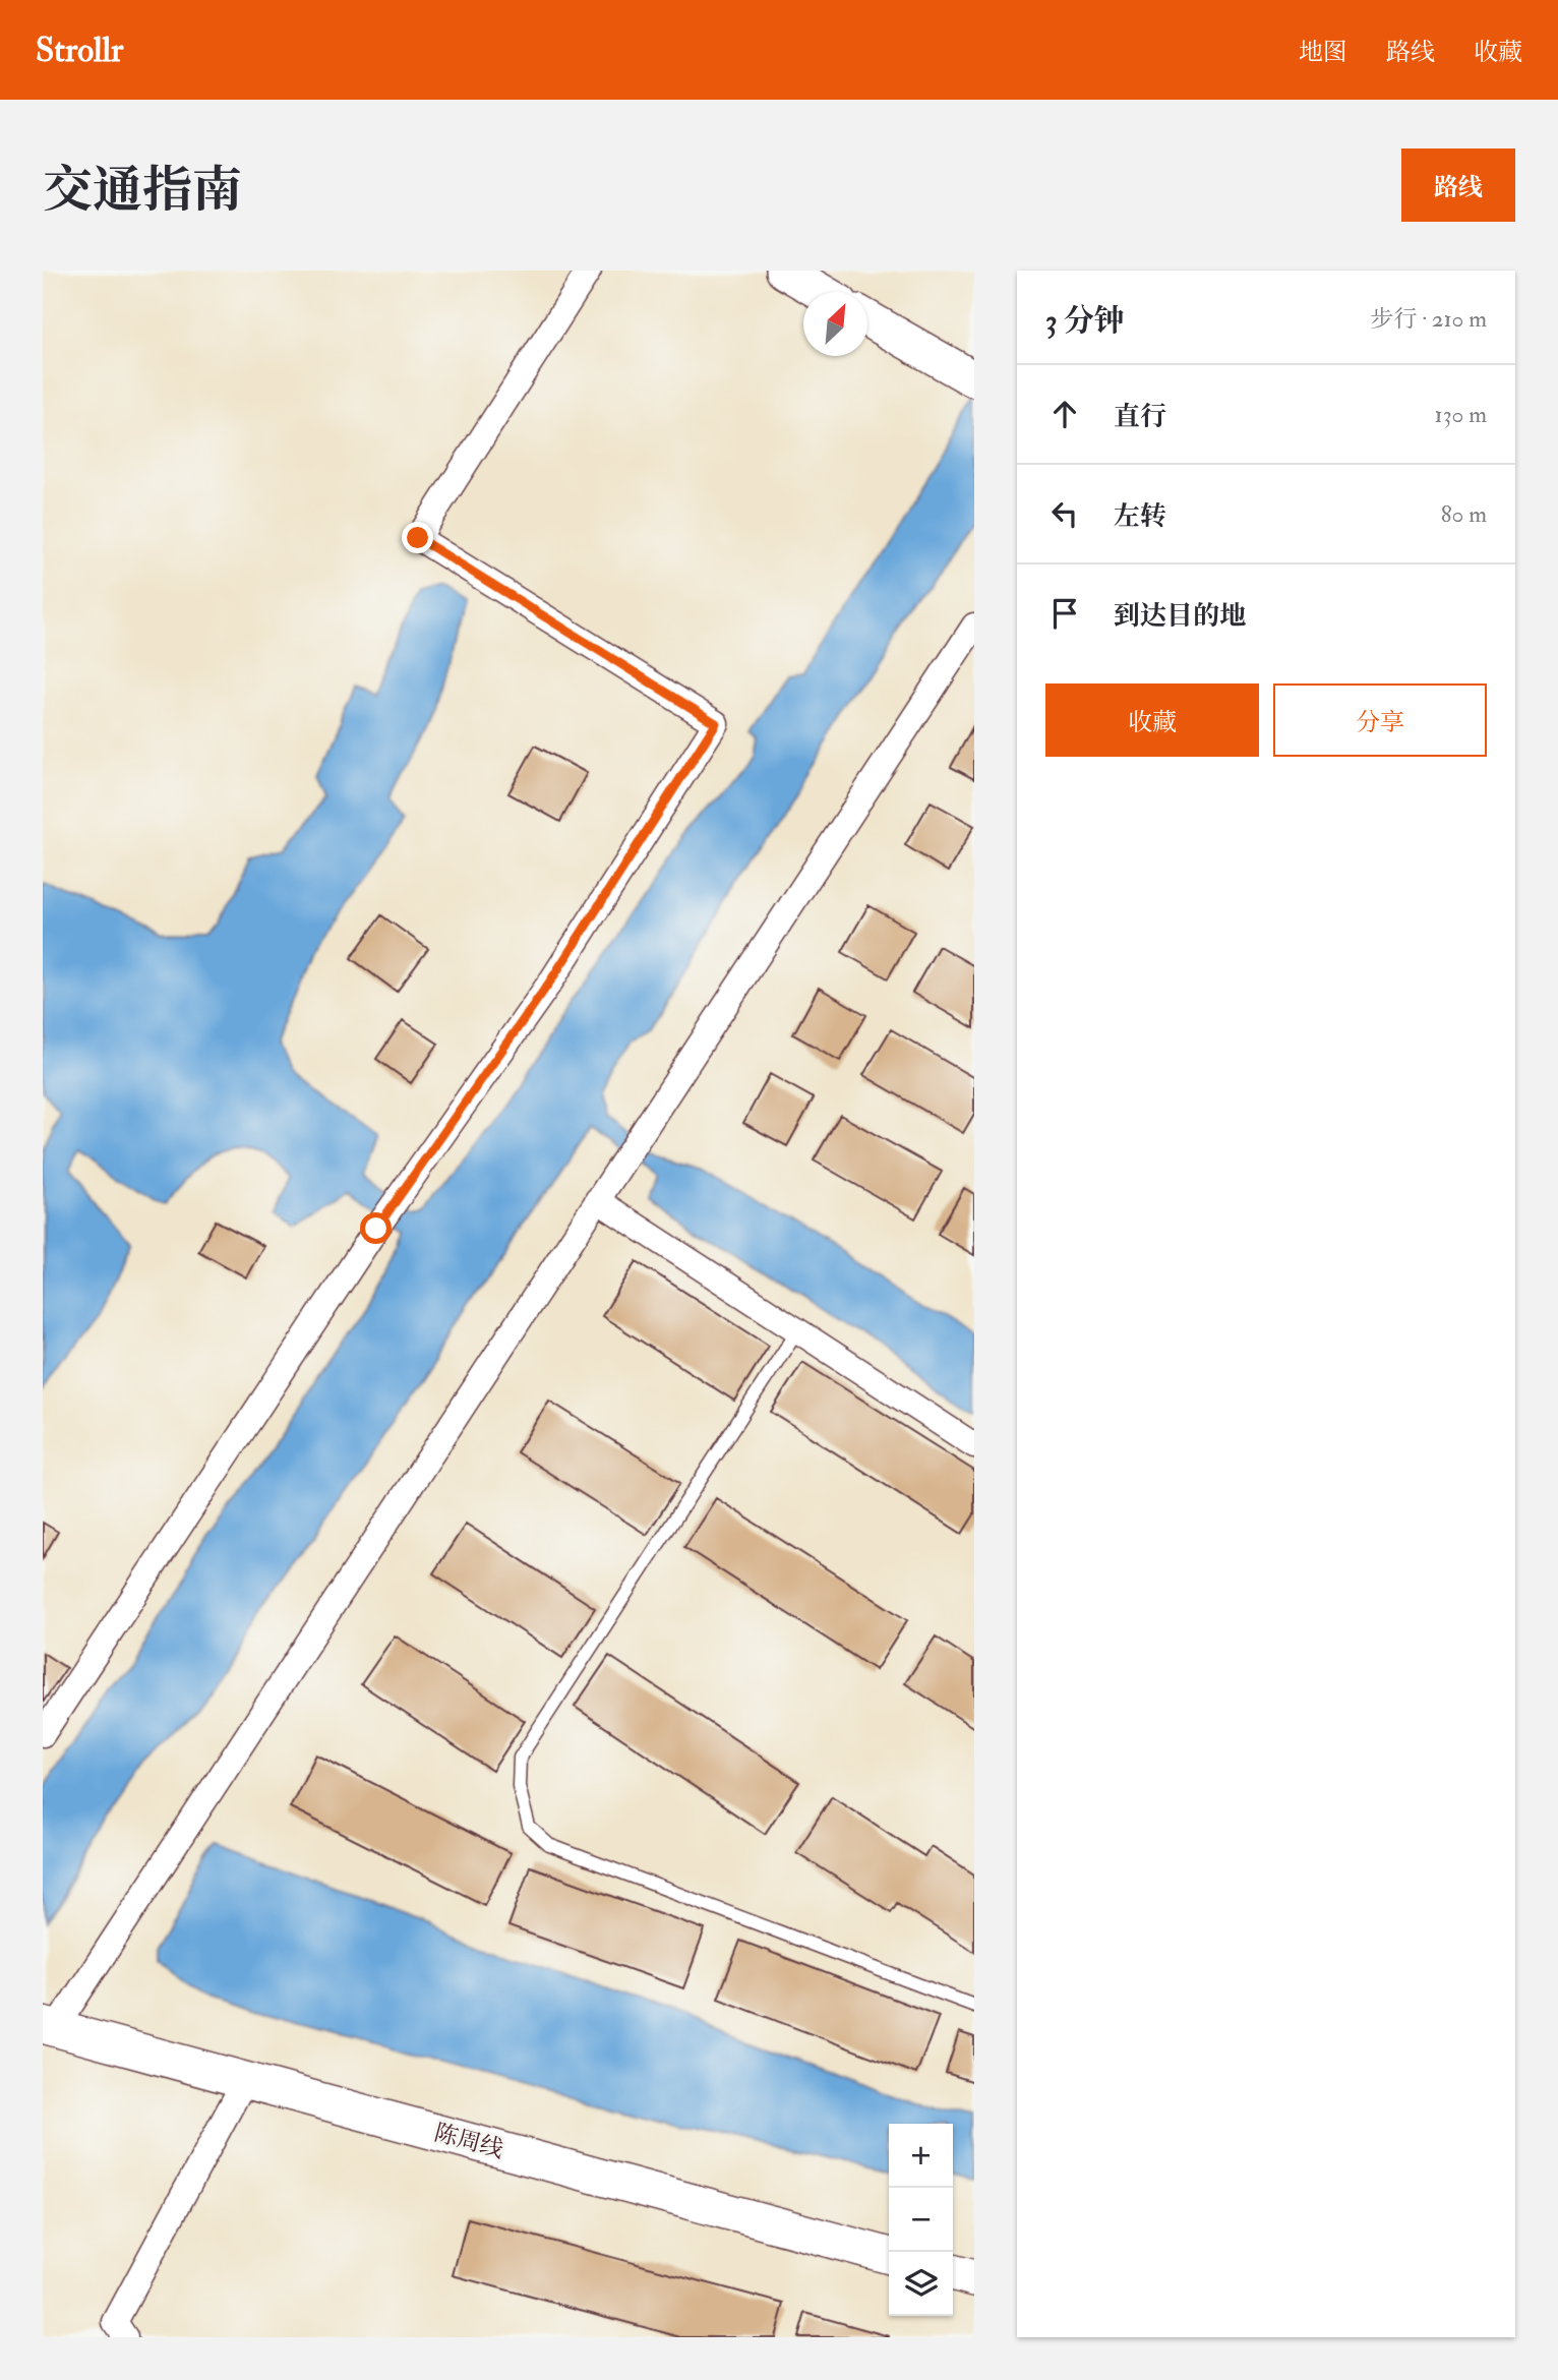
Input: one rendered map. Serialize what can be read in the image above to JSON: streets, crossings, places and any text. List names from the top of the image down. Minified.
{"streets":{"main road":["陈周线"]},"north":"top right","page":{"header":"Strollr","nav":["地图","路线","收藏"],"buttons":["路线",["收藏","分享"]],"title":"交通指南","heading":["3 分钟","步行 · 210 m"],"list":[["直行","130 m"],["左转","80 m"],"到达目的地"],"map_buttons":["+","−"]}}
